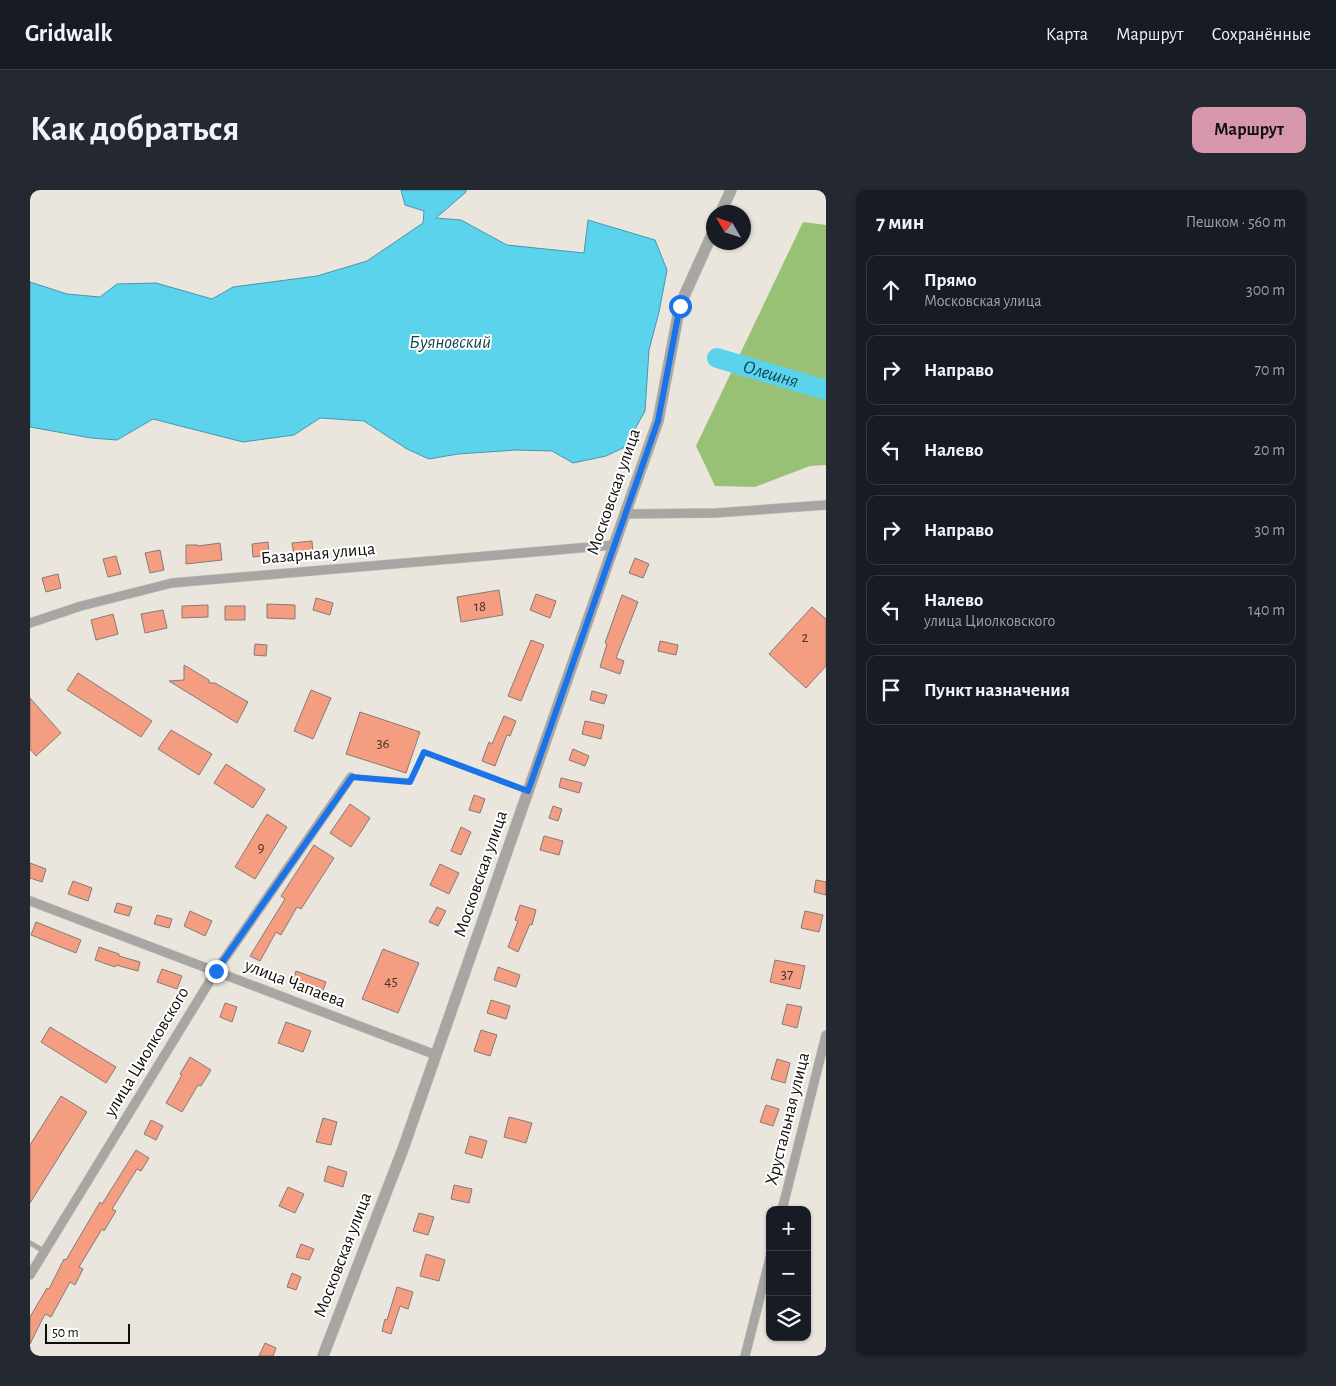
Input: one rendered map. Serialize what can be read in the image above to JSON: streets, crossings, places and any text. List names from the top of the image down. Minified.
{"streets":{"street":["Московская улица","Базарная улица","улица Чапаева","улица Циолковского","Хрустальная улица"]},"crossings":[["Московская улица","Базарная улица"],["Московская улица","улица Чапаева"],["улица Чапаева","улица Циолковского"]],"water":["Буяновский","Олешня"],"house_numbers":["18","2","36","9","37","45"],"scale_bar":"50 m","north":"top left","page":{"header":"Gridwalk","nav":["Карта","Маршрут","Сохранённые"],"buttons":"Маршрут","title":"Как добраться","heading":["7 мин","Пешком · 560 m"],"list":[["Прямо","Московская улица","300 m"],["Направо","70 m"],["Налево","20 m"],["Направо","30 m"],["Налево","улица Циолковского","140 m"],"Пункт назначения"],"map_buttons":["+","−"],"scale":"50 m"}}
